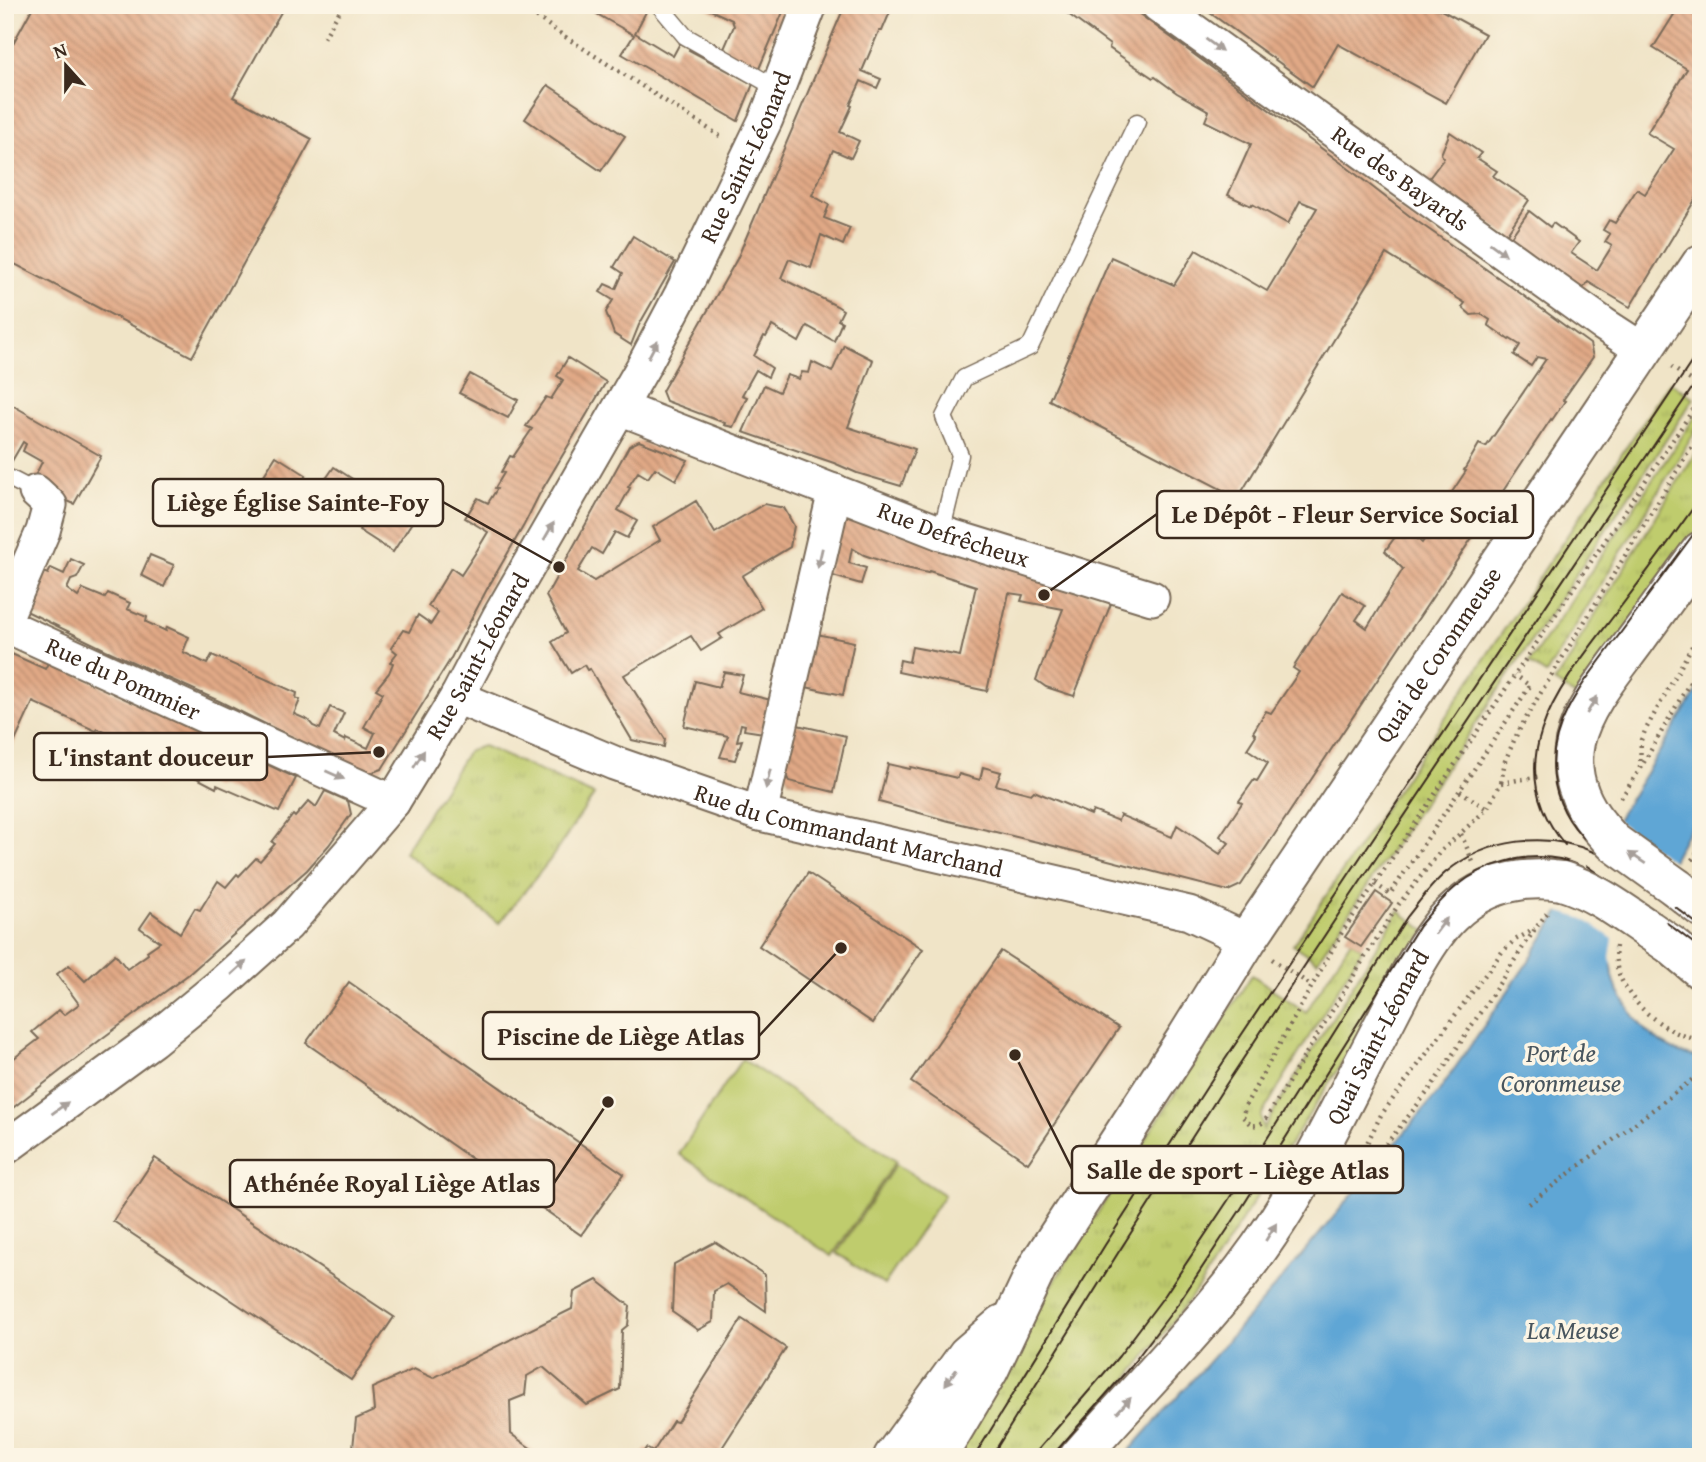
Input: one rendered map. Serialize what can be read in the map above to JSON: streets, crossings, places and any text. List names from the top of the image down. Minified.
{"streets":{"main road":["Quai de Coronmeuse","Quai Saint-Léonard"],"street":["Rue Saint-Léonard","Rue des Bayards","Rue Defrêcheux","Rue du Pommier","Rue du Commandant Marchand"]},"crossings":[["Rue Saint-Léonard","Rue Defrêcheux"],["Rue Saint-Léonard","Rue du Pommier"],["Rue Saint-Léonard","Rue du Commandant Marchand"],["Rue des Bayards","Quai de Coronmeuse"],["Quai de Coronmeuse","Rue du Commandant Marchand"]],"one_way":["Rue Saint-Léonard","Rue des Bayards","Rue du Pommier"],"water":["Port de Coronmeuse","La Meuse"],"places":["Liège Église Sainte-Foy","Le Dépôt - Fleur Service Social","L'instant douceur","Piscine de Liège Atlas","Salle de sport - Liège Atlas","Athénée Royal Liège Atlas"],"north":"top"}
